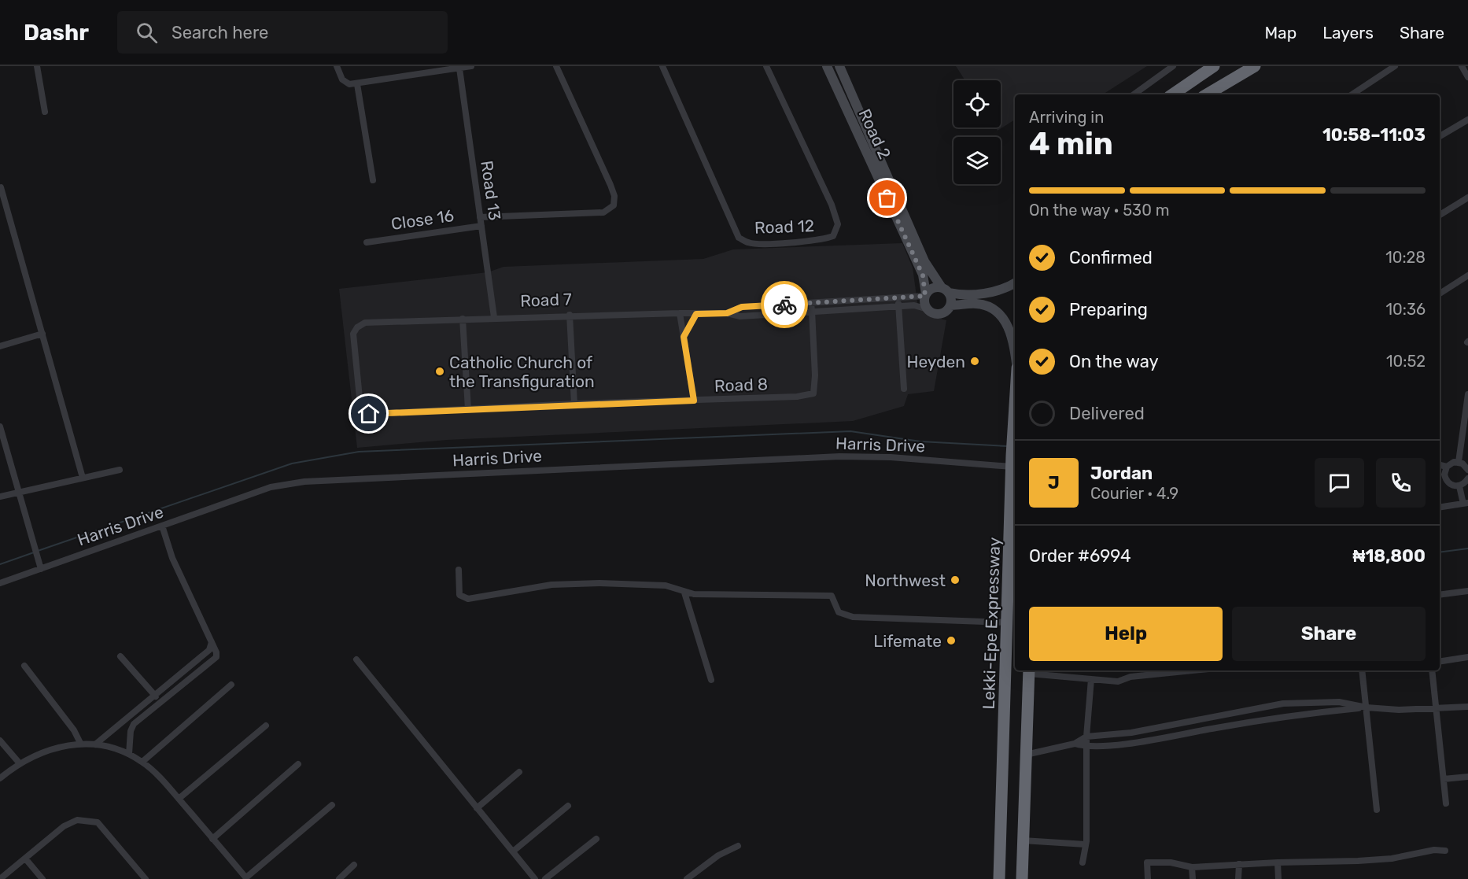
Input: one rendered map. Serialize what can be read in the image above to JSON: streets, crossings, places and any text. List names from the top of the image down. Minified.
{"streets":{"highway":["Lekki-Epe Expressway"],"street":["Road 2","Road 13","Close 16","Road 12","Road 7","Road 8","Harris Drive"]},"crossings":[["Road 2","Road 7"],["Road 13","Close 16"],["Road 13","Road 7"],["Road 7","Road 8"],["Harris Drive","Lekki-Epe Expressway"]],"places":["Heyden","Catholic Church of the Transfiguration","Northwest","Lifemate"],"page":{"header":"Dashr","search":"Search here","nav":["Map","Layers","Share"],"heading":["4 min","Arriving in","10:58–11:03"],"panel":["Jordan","Courier · 4.9","Order #6994","₦18,800"],"bar":"On the way · 530 m","list":[["Confirmed","10:28"],["Preparing","10:36"],["On the way","10:52"],"Delivered"],"round":"J","buttons":["Help","Share"]}}
